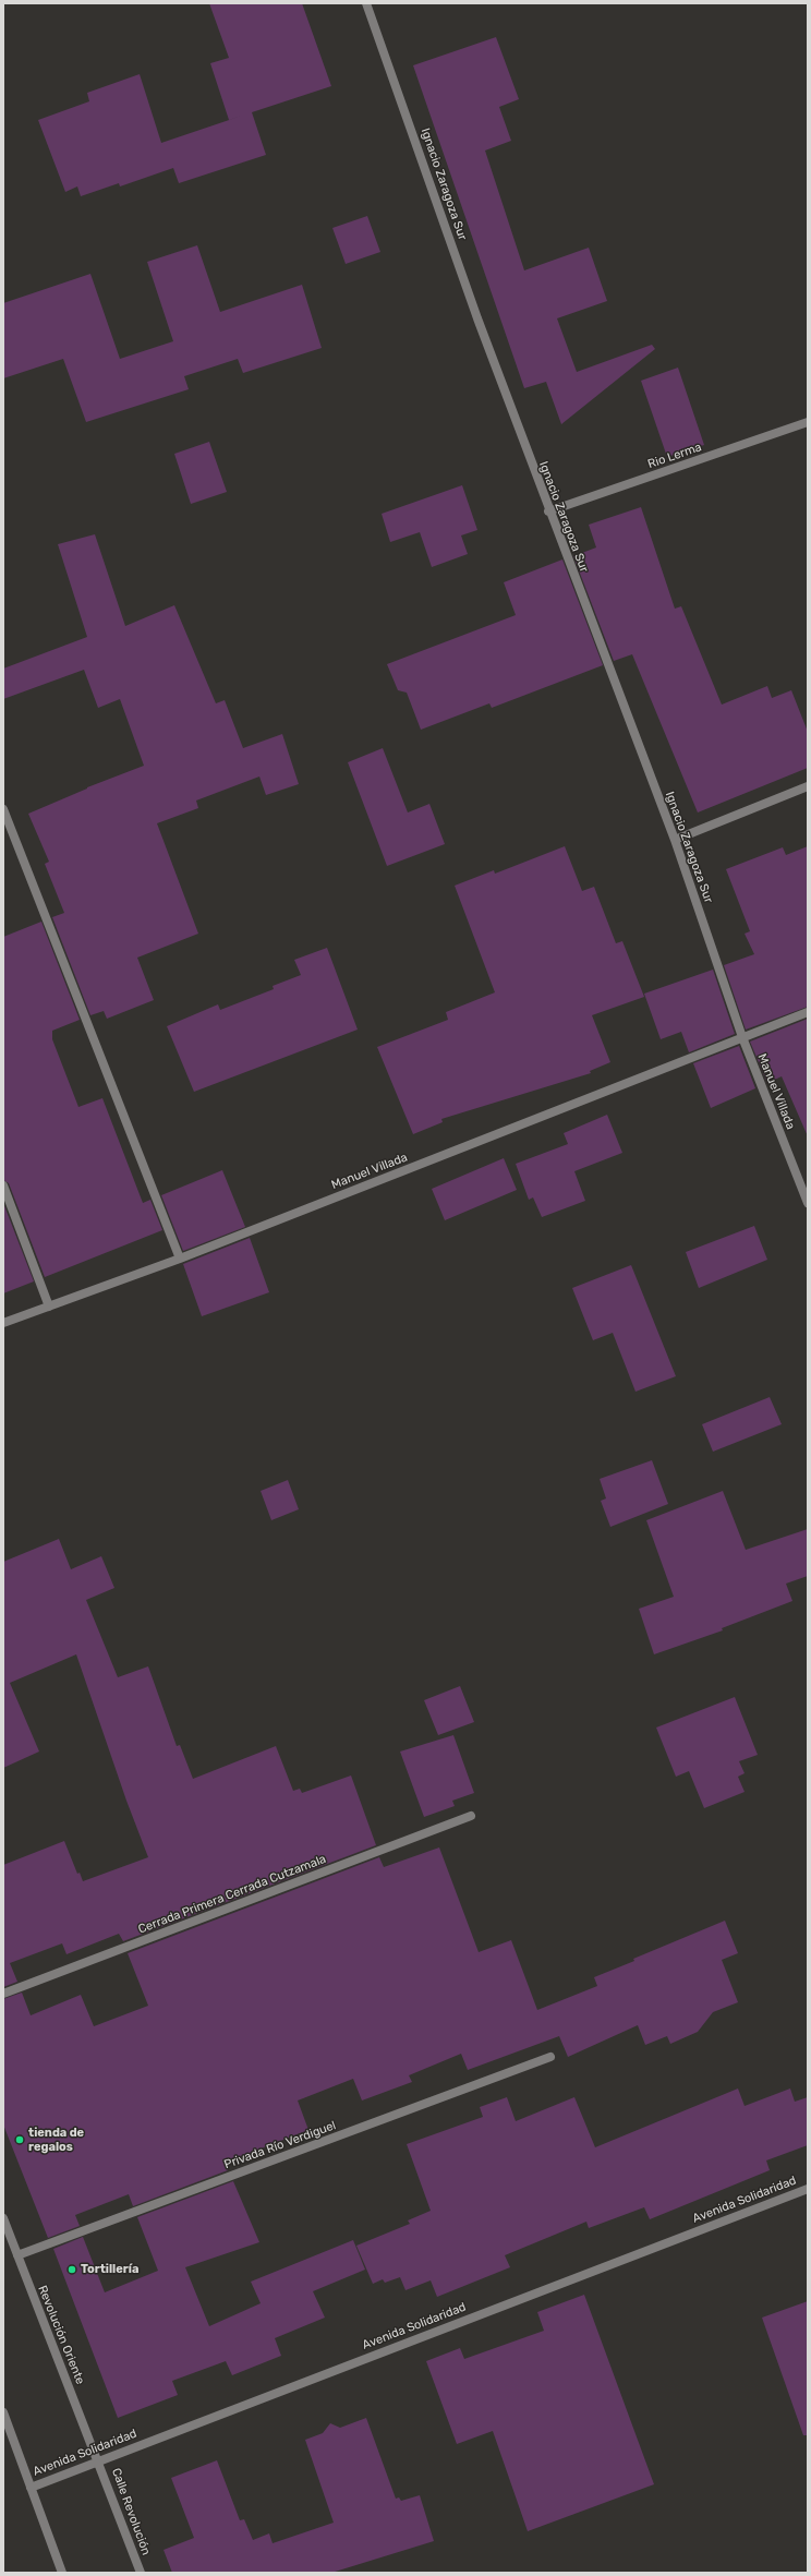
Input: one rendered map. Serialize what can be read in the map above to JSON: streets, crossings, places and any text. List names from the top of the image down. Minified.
{"streets":{"street":["Ignacio Zaragoza Sur","Rio Lerma","Manuel Villada","Cerrada Primera Cerrada Cutzamala","Privada Río Verdiguel","Avenida Solidaridad","Revolución Oriente","Calle Revolución"]},"crossings":[["Ignacio Zaragoza Sur","Rio Lerma"],["Ignacio Zaragoza Sur","Manuel Villada"],["Privada Río Verdiguel","Revolución Oriente"],["Avenida Solidaridad","Revolución Oriente"],["Avenida Solidaridad","Calle Revolución"],["Revolución Oriente","Calle Revolución"]],"places":["tienda de regalos","Tortillería"]}
